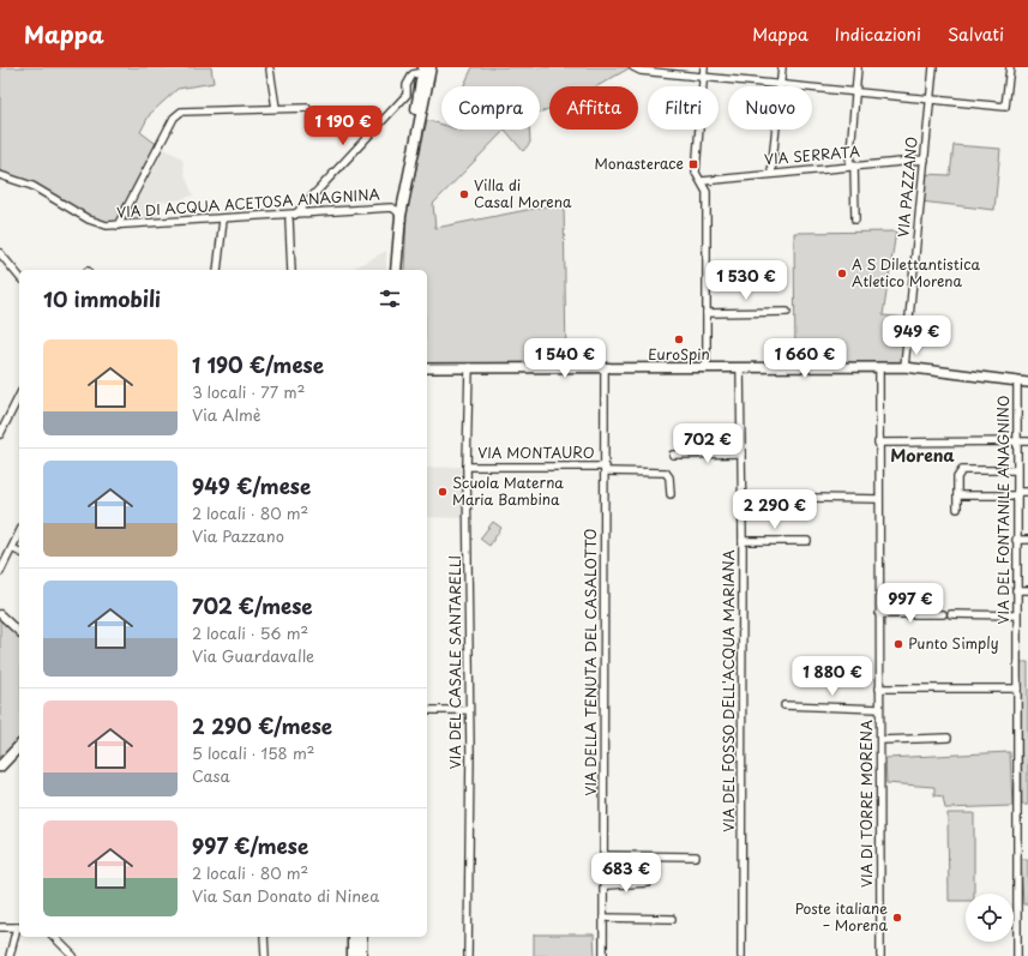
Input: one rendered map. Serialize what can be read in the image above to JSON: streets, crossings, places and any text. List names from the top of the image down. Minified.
{"streets":{"street":["VIA SERRATA","VIA PAZZANO","VIA DI ACQUA ACETOSA ANAGNINA","VIA MONTAURO","VIA DEL FONTANILE ANAGNINO","VIA DEL CASALE SANTARELLI","VIA DELLA TENUTA DEL CASALOTTO","VIA DEL FOSSO DELL'ACQUA MARIANA","VIA DI TORRE MORENA"]},"crossings":[["VIA SERRATA","VIA PAZZANO"],["VIA MONTAURO","VIA DEL CASALE SANTARELLI"],["VIA MONTAURO","VIA DELLA TENUTA DEL CASALOTTO"]],"districts":["Morena"],"places":{"transit":["Monasterace"],"other":["Villa di Casal Morena","A S Dilettantistica Atletico Morena","EuroSpin","Scuola Materna Maria Bambina","Punto Simply","Poste italiane – Morena"]},"page":{"header":"Mappa","nav":["Mappa","Indicazioni","Salvati"],"chip":["Compra","Affitta","Filtri","Nuovo"],"price":["1 190 €","1 530 €","949 €","1 540 €","1 660 €","702 €","2 290 €","997 €","1 880 €","683 €"],"heading":"10 immobili","list":[{"name":"1 190 €/mese","note":"3 locali · 77 m² · Via Almè"},{"name":"949 €/mese","note":"2 locali · 80 m² · Via Pazzano"},{"name":"702 €/mese","note":"2 locali · 56 m² · Via Guardavalle"},{"name":"2 290 €/mese","note":"5 locali · 158 m² · Casa"},{"name":"997 €/mese","note":"2 locali · 80 m² · Via San Donato di Ninea"}]}}
